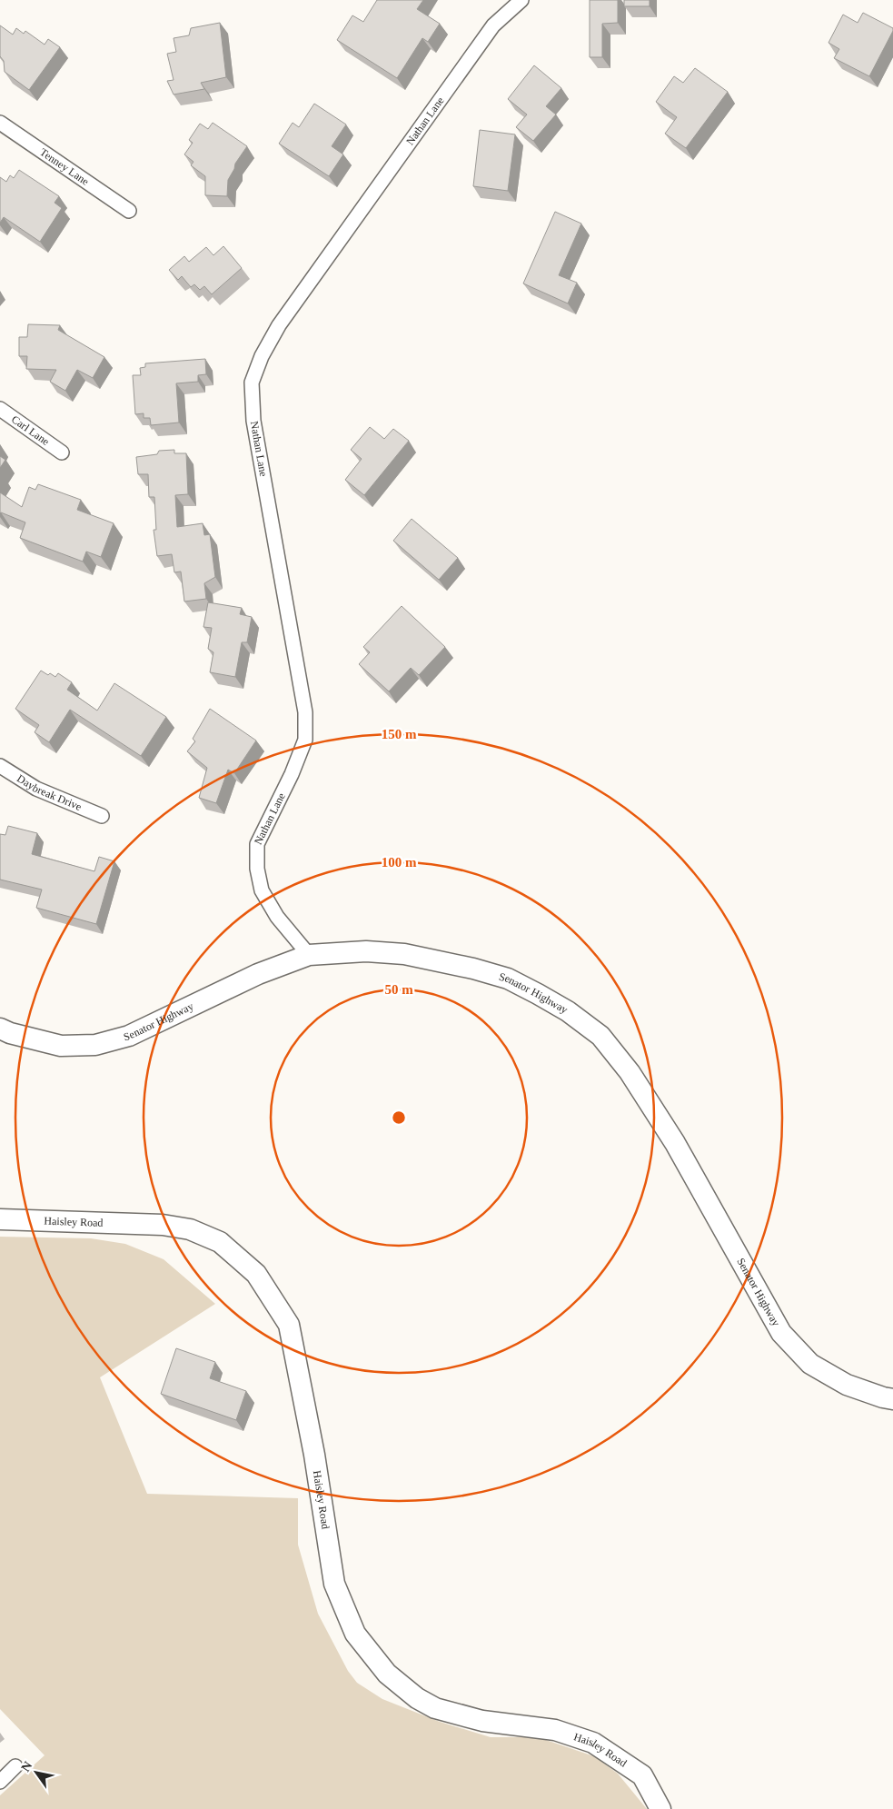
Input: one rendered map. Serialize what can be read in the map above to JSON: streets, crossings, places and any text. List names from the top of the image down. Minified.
{"streets":{"street":["Nathan Lane","Tenney Lane","Carl Lane","Daybreak Drive","Senator Highway","Haisley Road"]},"crossings":[["Nathan Lane","Senator Highway"]],"north":"top left","rings":["150 m","100 m","50 m"]}
